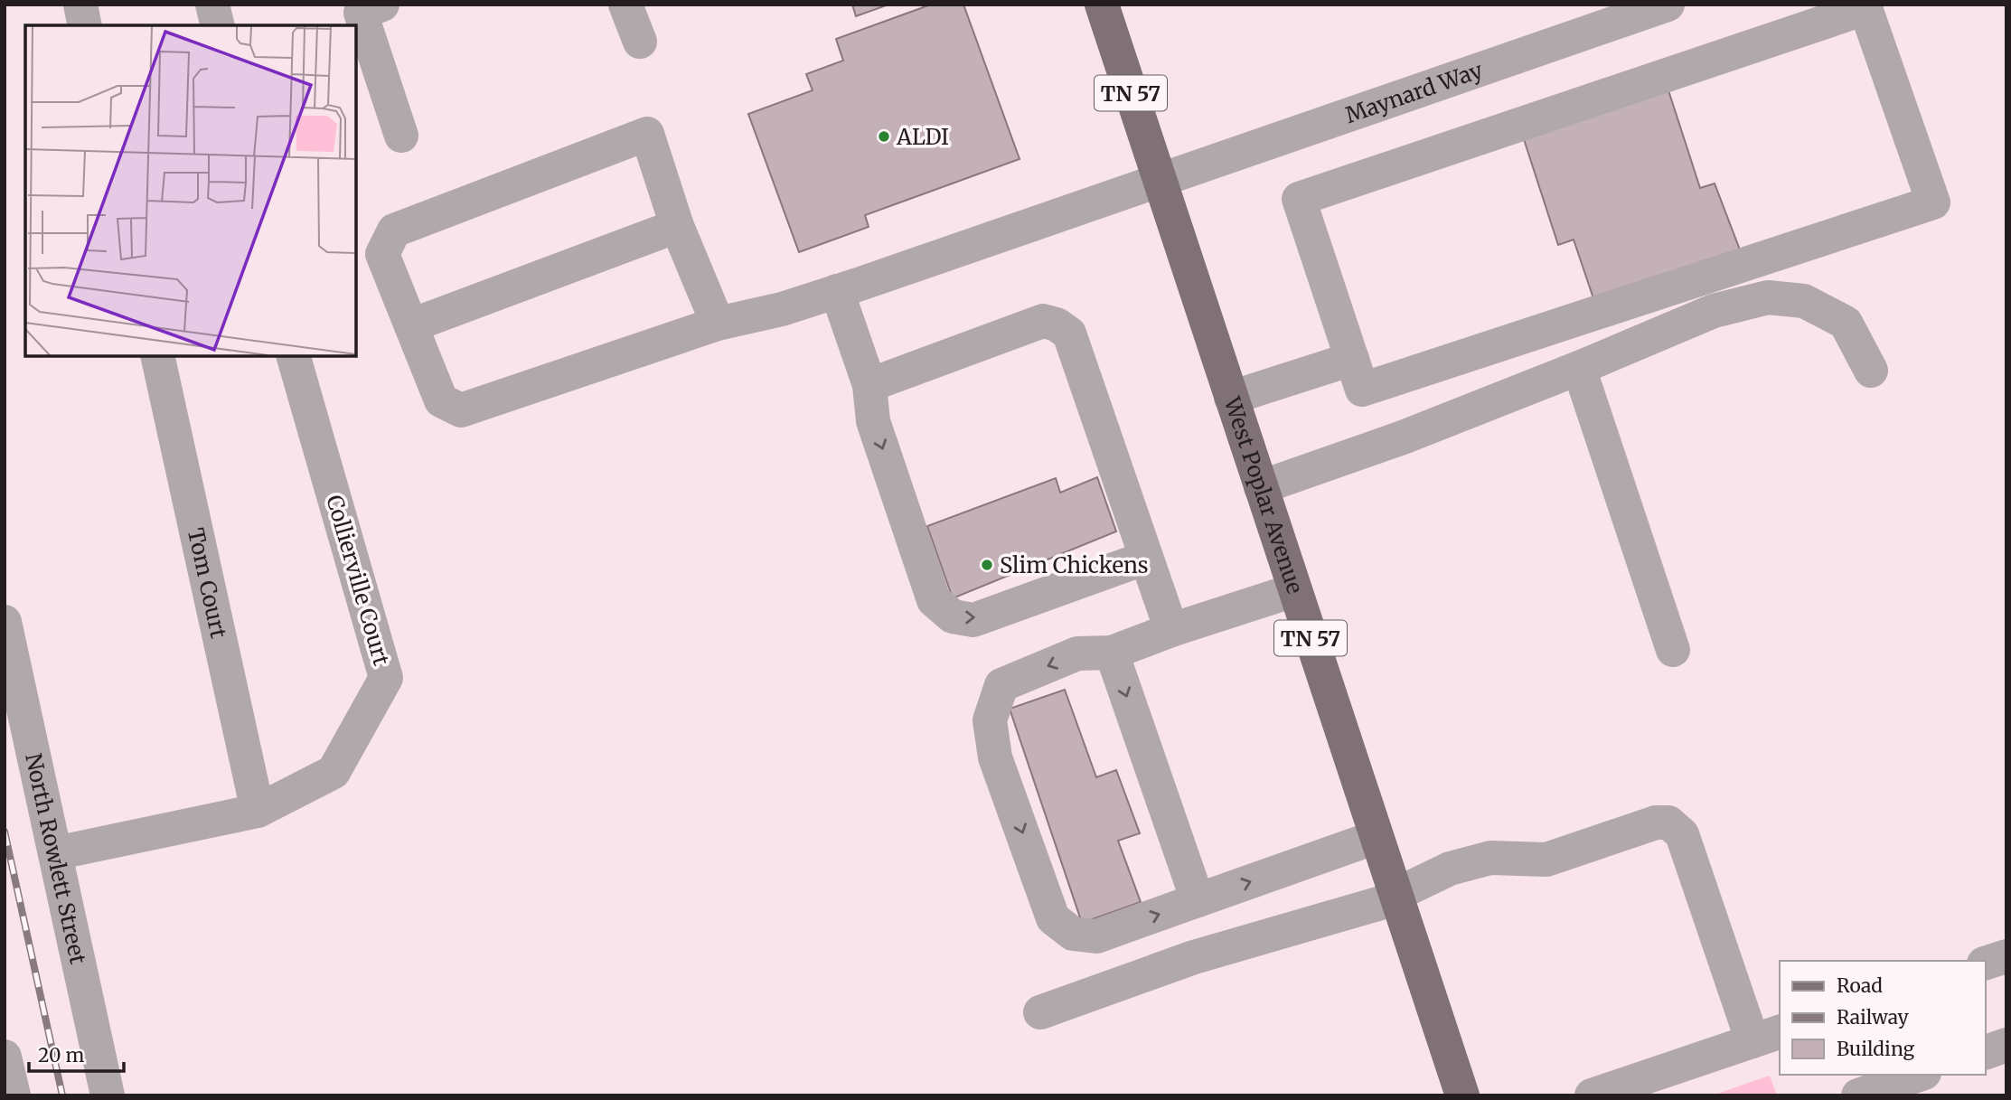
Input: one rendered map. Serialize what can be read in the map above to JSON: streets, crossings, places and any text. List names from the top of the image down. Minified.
{"streets":{"main road":["TN 57","West Poplar Avenue"],"street":["Maynard Way","Collierville Court","Tom Court","North Rowlett Street"]},"crossings":[["Maynard Way","West Poplar Avenue"],["Collierville Court","Tom Court"],["Collierville Court","North Rowlett Street"]],"places":["ALDI","Slim Chickens"],"legend":["Road","Railway","Building"],"scale_bar":"20 m"}
